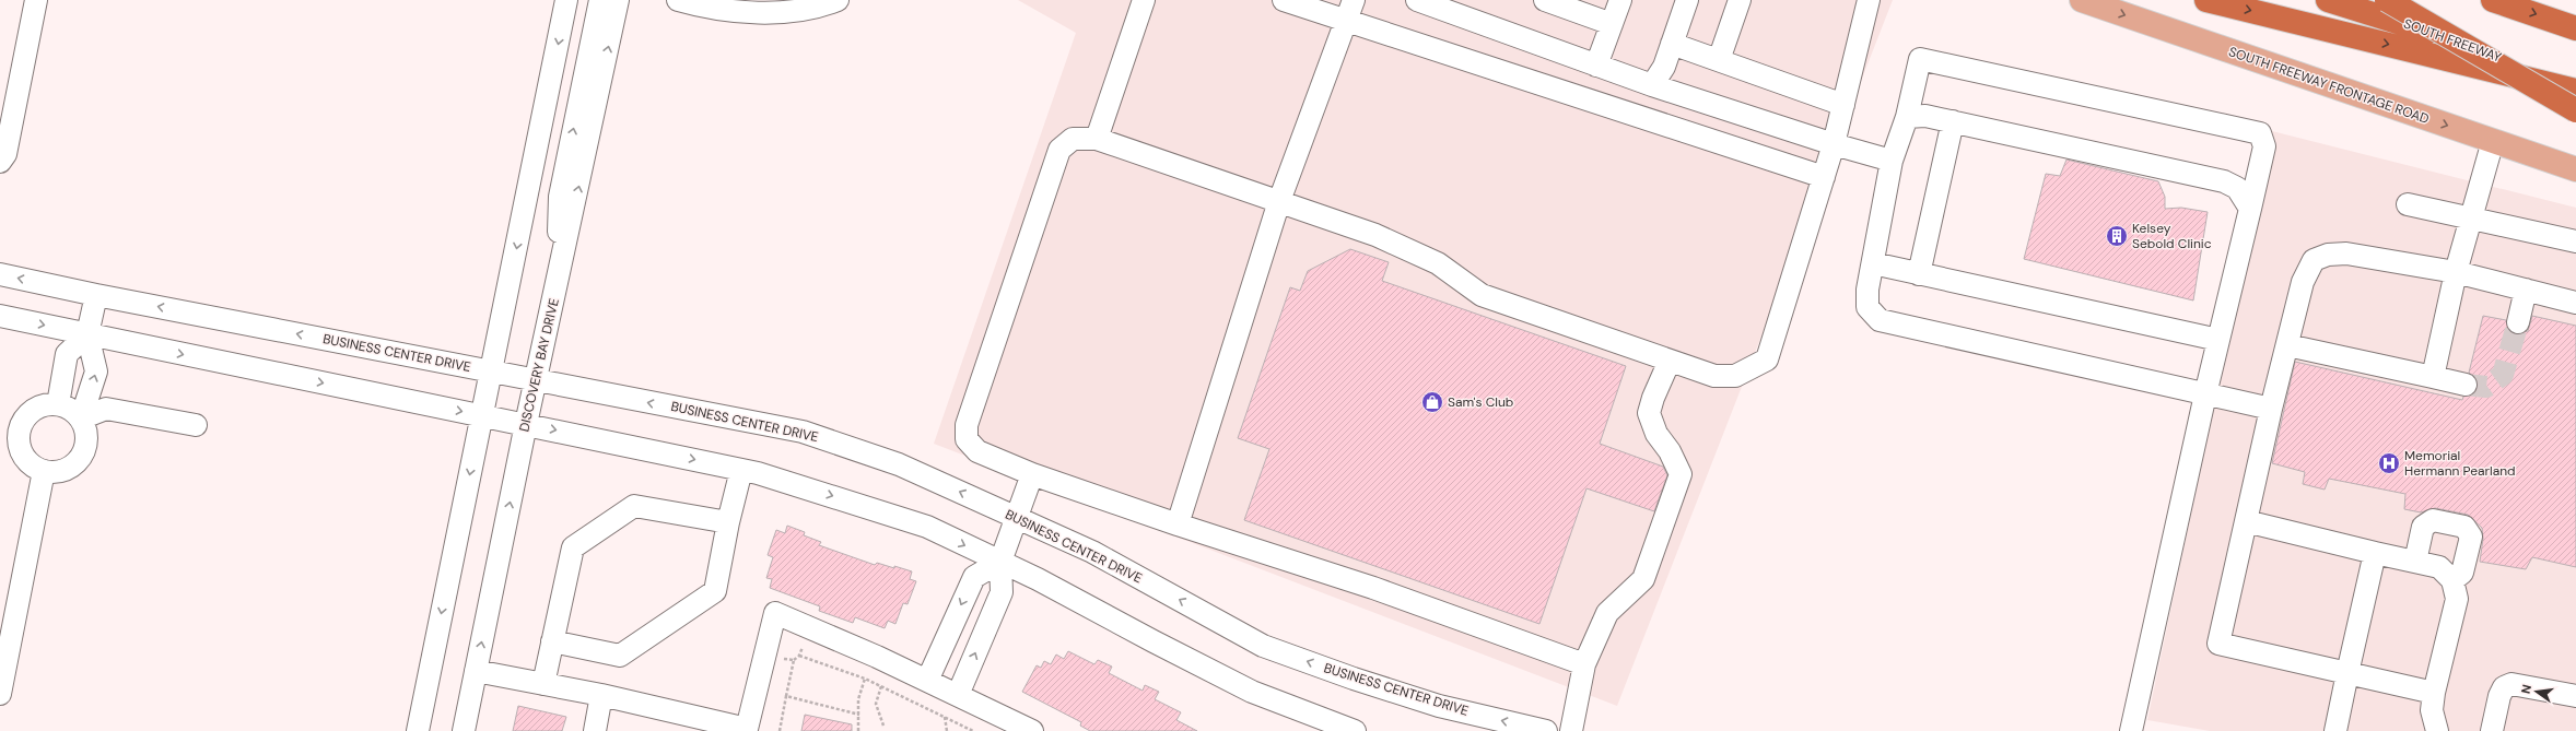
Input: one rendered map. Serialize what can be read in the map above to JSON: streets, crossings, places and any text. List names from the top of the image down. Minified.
{"streets":{"highway":["SOUTH FREEWAY"],"main road":["SOUTH FREEWAY FRONTAGE ROAD"],"street":["BUSINESS CENTER DRIVE","DISCOVERY BAY DRIVE"]},"crossings":[["BUSINESS CENTER DRIVE","DISCOVERY BAY DRIVE"]],"one_way":["SOUTH FREEWAY FRONTAGE ROAD"],"places":{"building":["Kelsey Sebold Clinic"],"shop":["Sam's Club"],"hospital":["Memorial Hermann Pearland"]},"north":"left"}
